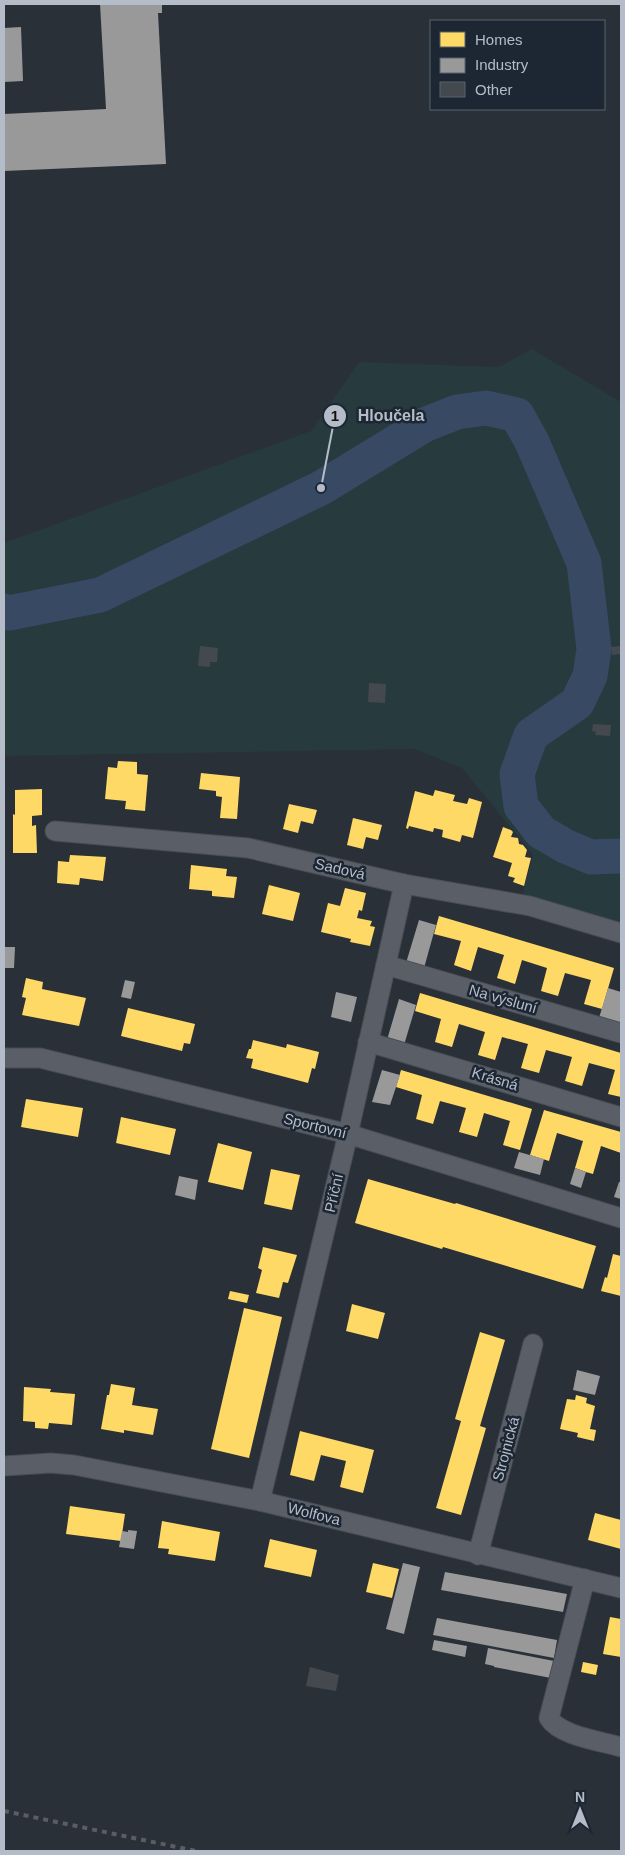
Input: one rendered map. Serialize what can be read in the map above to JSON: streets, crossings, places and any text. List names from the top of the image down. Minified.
{"streets":{"street":["Sadová","Na výsluní","Krásná","Sportovní","Příční","Strojnická","Wolfova"]},"crossings":[["Sadová","Příční"],["Na výsluní","Příční"],["Krásná","Příční"],["Sportovní","Příční"],["Příční","Wolfova"],["Strojnická","Wolfova"]],"places":["Hloučela"],"legend":["Homes","Industry","Other"],"north":"top"}
